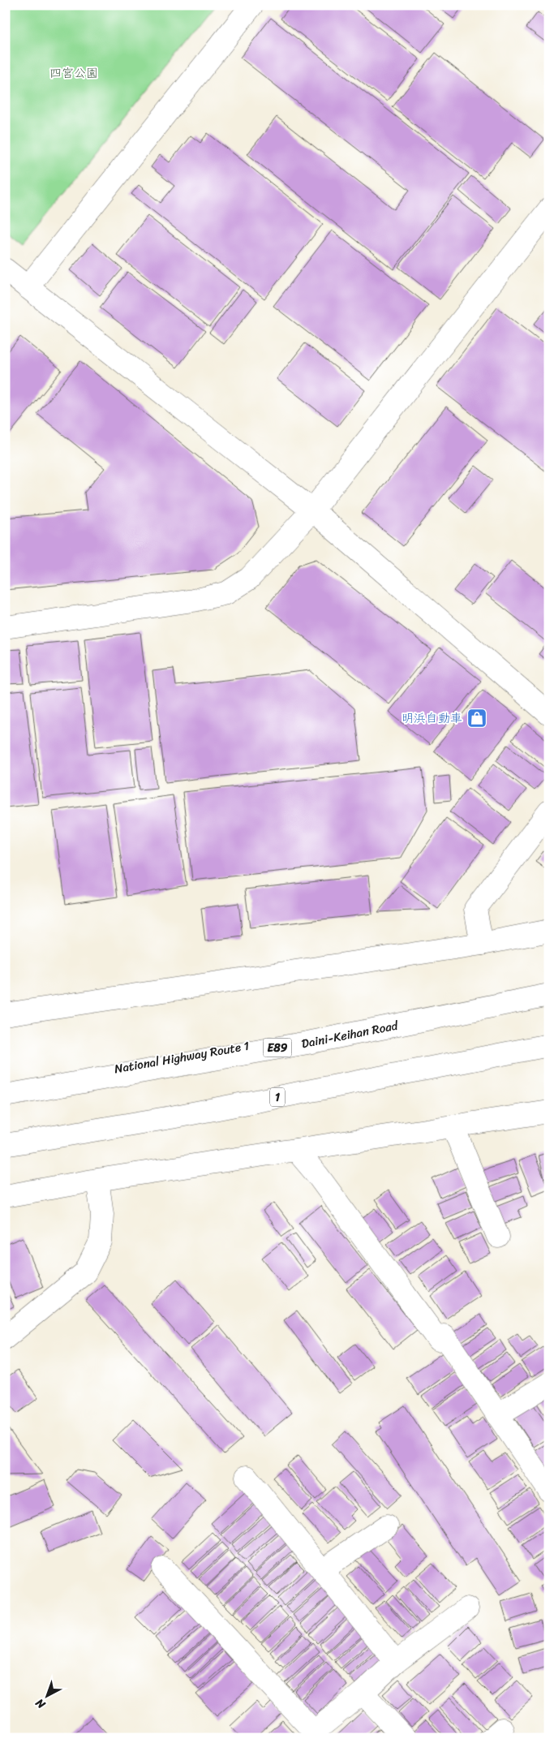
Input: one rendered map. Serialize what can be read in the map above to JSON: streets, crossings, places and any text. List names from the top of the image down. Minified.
{"streets":{"main road":["Daini-Keihan Road","E89","National Highway Route 1","1"]},"parks":["四宮公園"],"places":{"shop":["明浜自動車"]},"north":"bottom left"}
